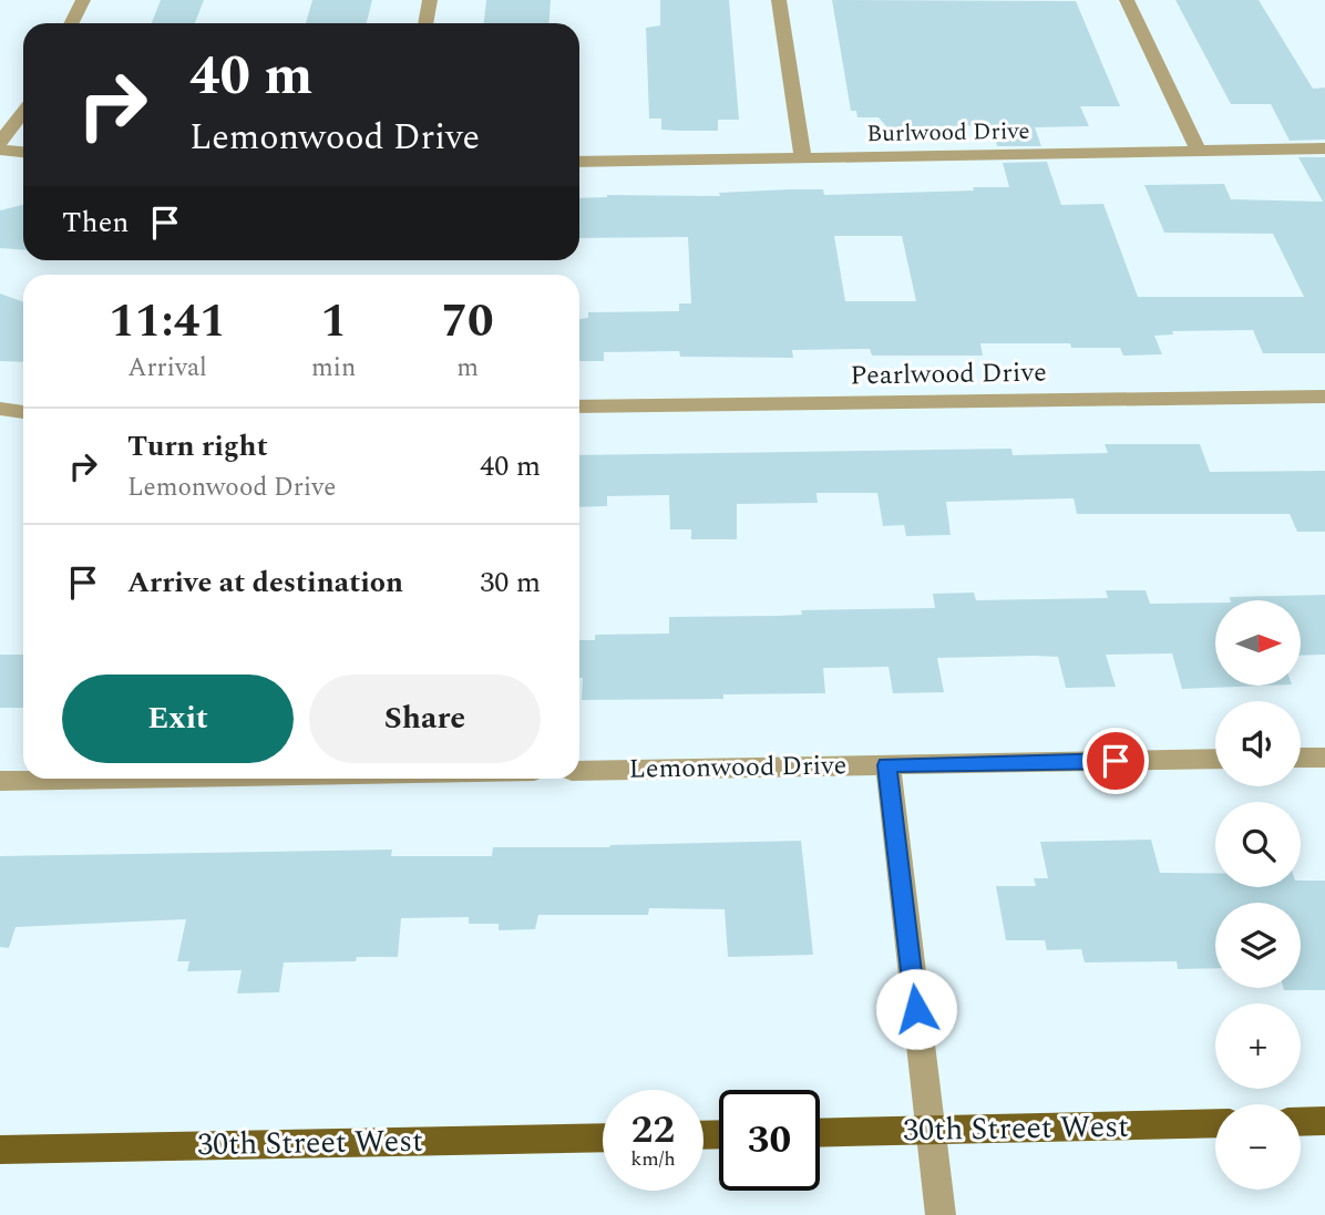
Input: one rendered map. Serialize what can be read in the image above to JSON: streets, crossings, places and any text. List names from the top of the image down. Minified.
{"streets":{"main road":["30th Street West"],"street":["Burlwood Drive","Pearlwood Drive","Lemonwood Drive"]},"north":"right","page":{"turn":["40 m","Lemonwood Drive"],"then":"Then","eta":["11:41","Arrival","1","min","70","m"],"list":[{"name":"Turn right","note":"Lemonwood Drive","value":"40 m"},{"name":"Arrive at destination","value":"30 m"}],"map_buttons":["+","−"],"buttons":["Exit","Share"],"speed":"22 km/h","limit":"30"}}
